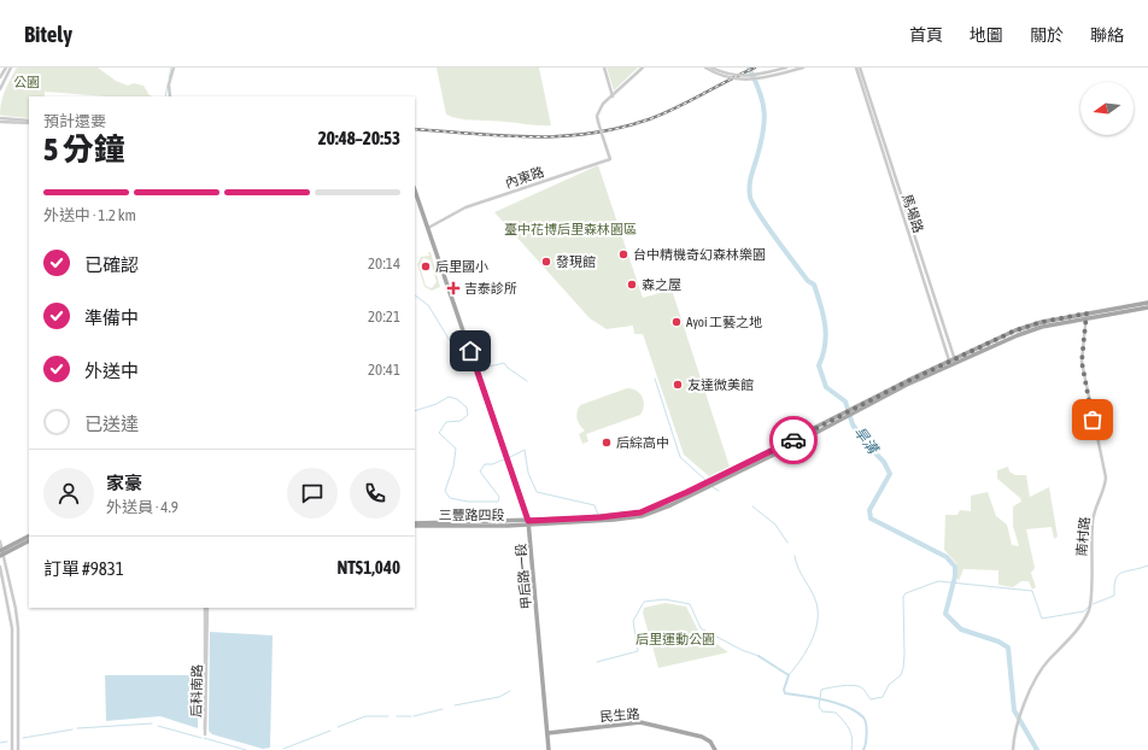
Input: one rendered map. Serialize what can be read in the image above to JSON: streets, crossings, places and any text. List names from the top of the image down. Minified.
{"streets":{"main road":["三豐路四段","甲后路一段","民生路"],"street":["內東路","馬場路","南村路","后科南路"]},"crossings":[["內東路","甲后路一段"],["馬場路","三豐路四段"],["三豐路四段","南村路"],["三豐路四段","甲后路一段"],["甲后路一段","民生路"]],"water":["旱溝"],"parks":["公園","臺中花博后里森林園區","后里運動公園"],"places":{"other":["台中精機奇幻森林樂園","發現館","后里國小","森之屋","Ayoi 工藝之地","友達微美館","后綜高中"],"health":["吉泰診所"]},"north":"left","page":{"header":"Bitely","nav":["首頁","地圖","關於","聯絡"],"heading":["5 分鐘","預計還要","20:48–20:53"],"panel":["家豪","外送員 · 4.9","訂單 #9831","NT$1,040"],"bar":"外送中 · 1.2 km","list":[["已確認","20:14"],["準備中","20:21"],["外送中","20:41"],"已送達"]}}
